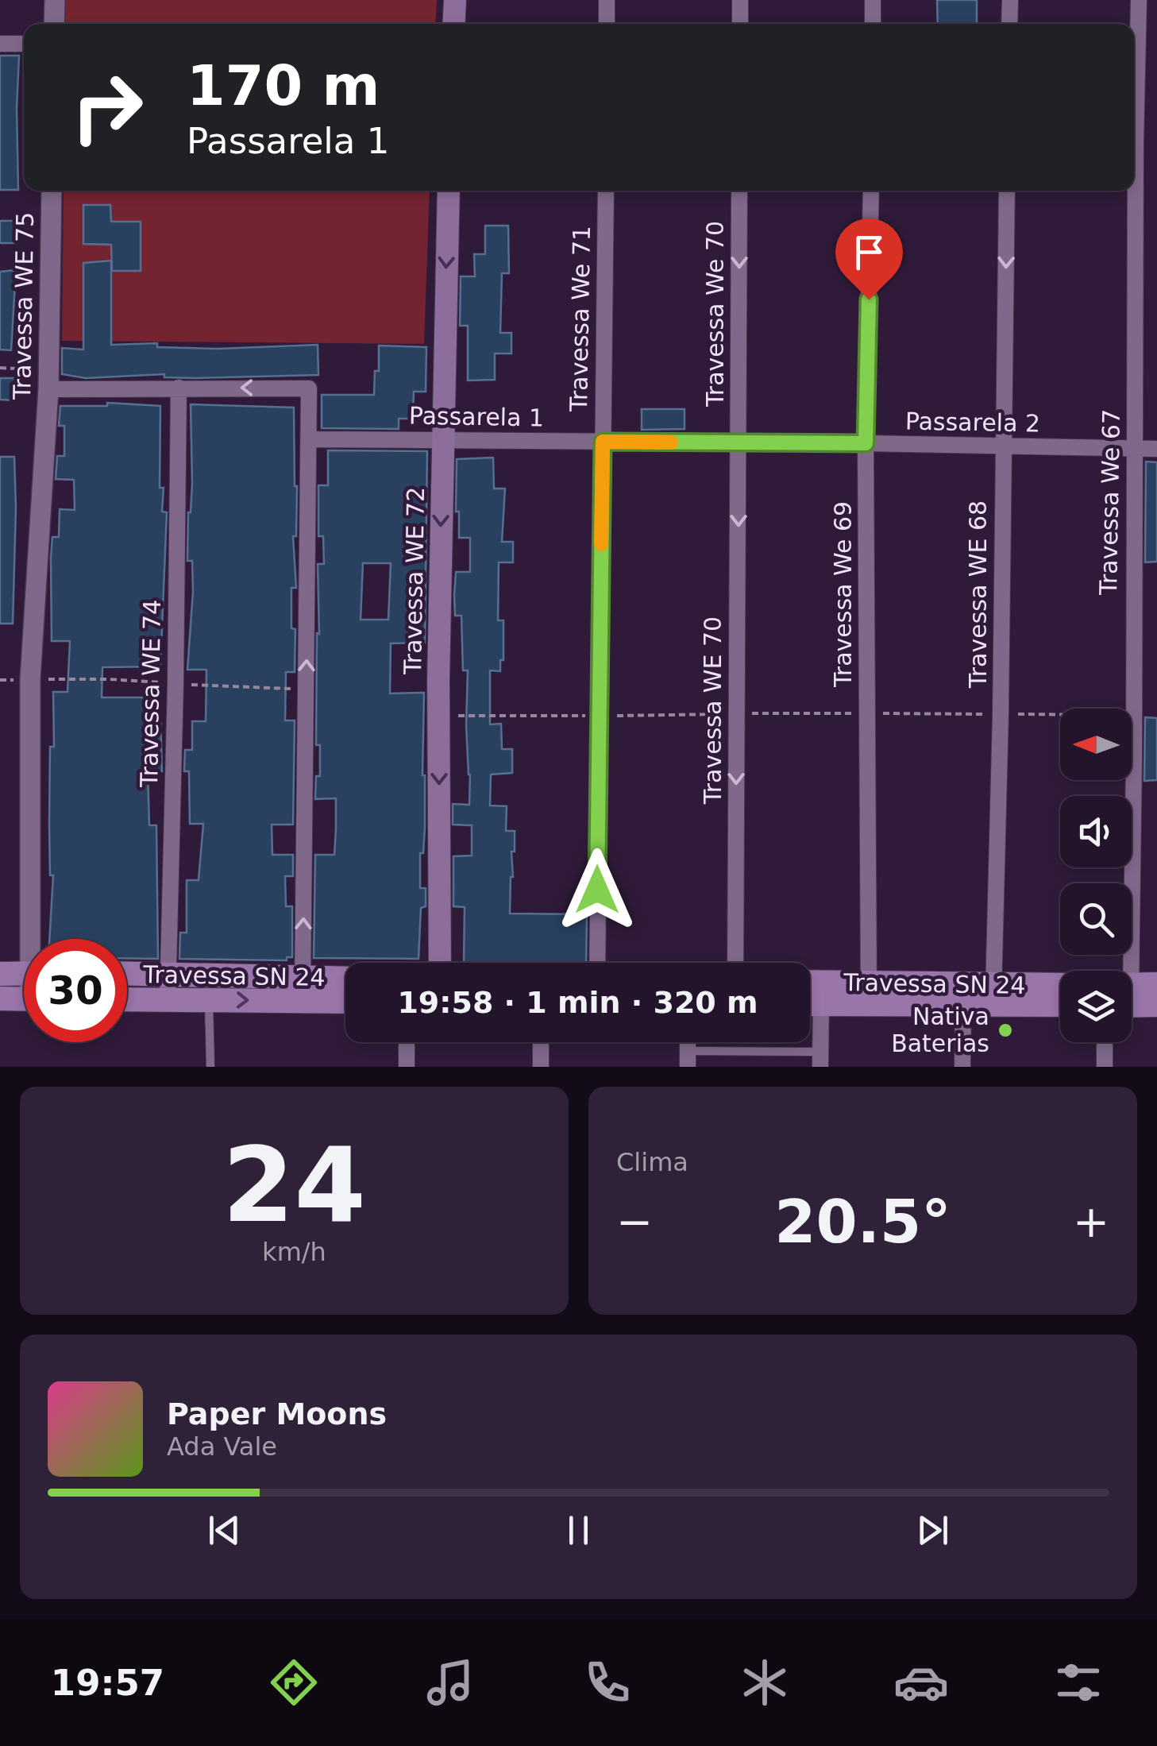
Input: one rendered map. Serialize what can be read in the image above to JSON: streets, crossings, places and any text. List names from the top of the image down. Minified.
{"streets":{"main road":["Travessa WE 72","Travessa SN 24"],"street":["Travessa WE 75","Travessa We 70","Travessa We 71","Passarela 1","Passarela 2","Travessa We 67","Travessa We 69","Travessa WE 68","Travessa WE 74","Travessa WE 70"]},"crossings":[["Travessa We 70","Passarela 1"],["Travessa We 70","Passarela 2"],["Travessa We 70","Travessa WE 70"],["Travessa We 71","Passarela 1"],["Passarela 1","Passarela 2"],["Passarela 1","Travessa WE 72"],["Passarela 1","Travessa WE 70"],["Passarela 2","Travessa We 67"],["Passarela 2","Travessa We 69"],["Passarela 2","Travessa WE 68"],["Passarela 2","Travessa WE 70"],["Travessa We 69","Travessa SN 24"],["Travessa WE 68","Travessa SN 24"],["Travessa WE 74","Travessa SN 24"]],"one_way":["Travessa We 70","Travessa WE 72","Travessa WE 70"],"places":["Nativa Baterias"],"north":"left","page":{"turn":["170 m","Passarela 1"],"limit":"30","trip":"19:58 · 1 min · 320 m","tile":[["24","km/h"],"Clima"],"heat":["−","20.5°","+"],"song":["Paper Moons","Ada Vale"],"tabs":"19:57"}}
